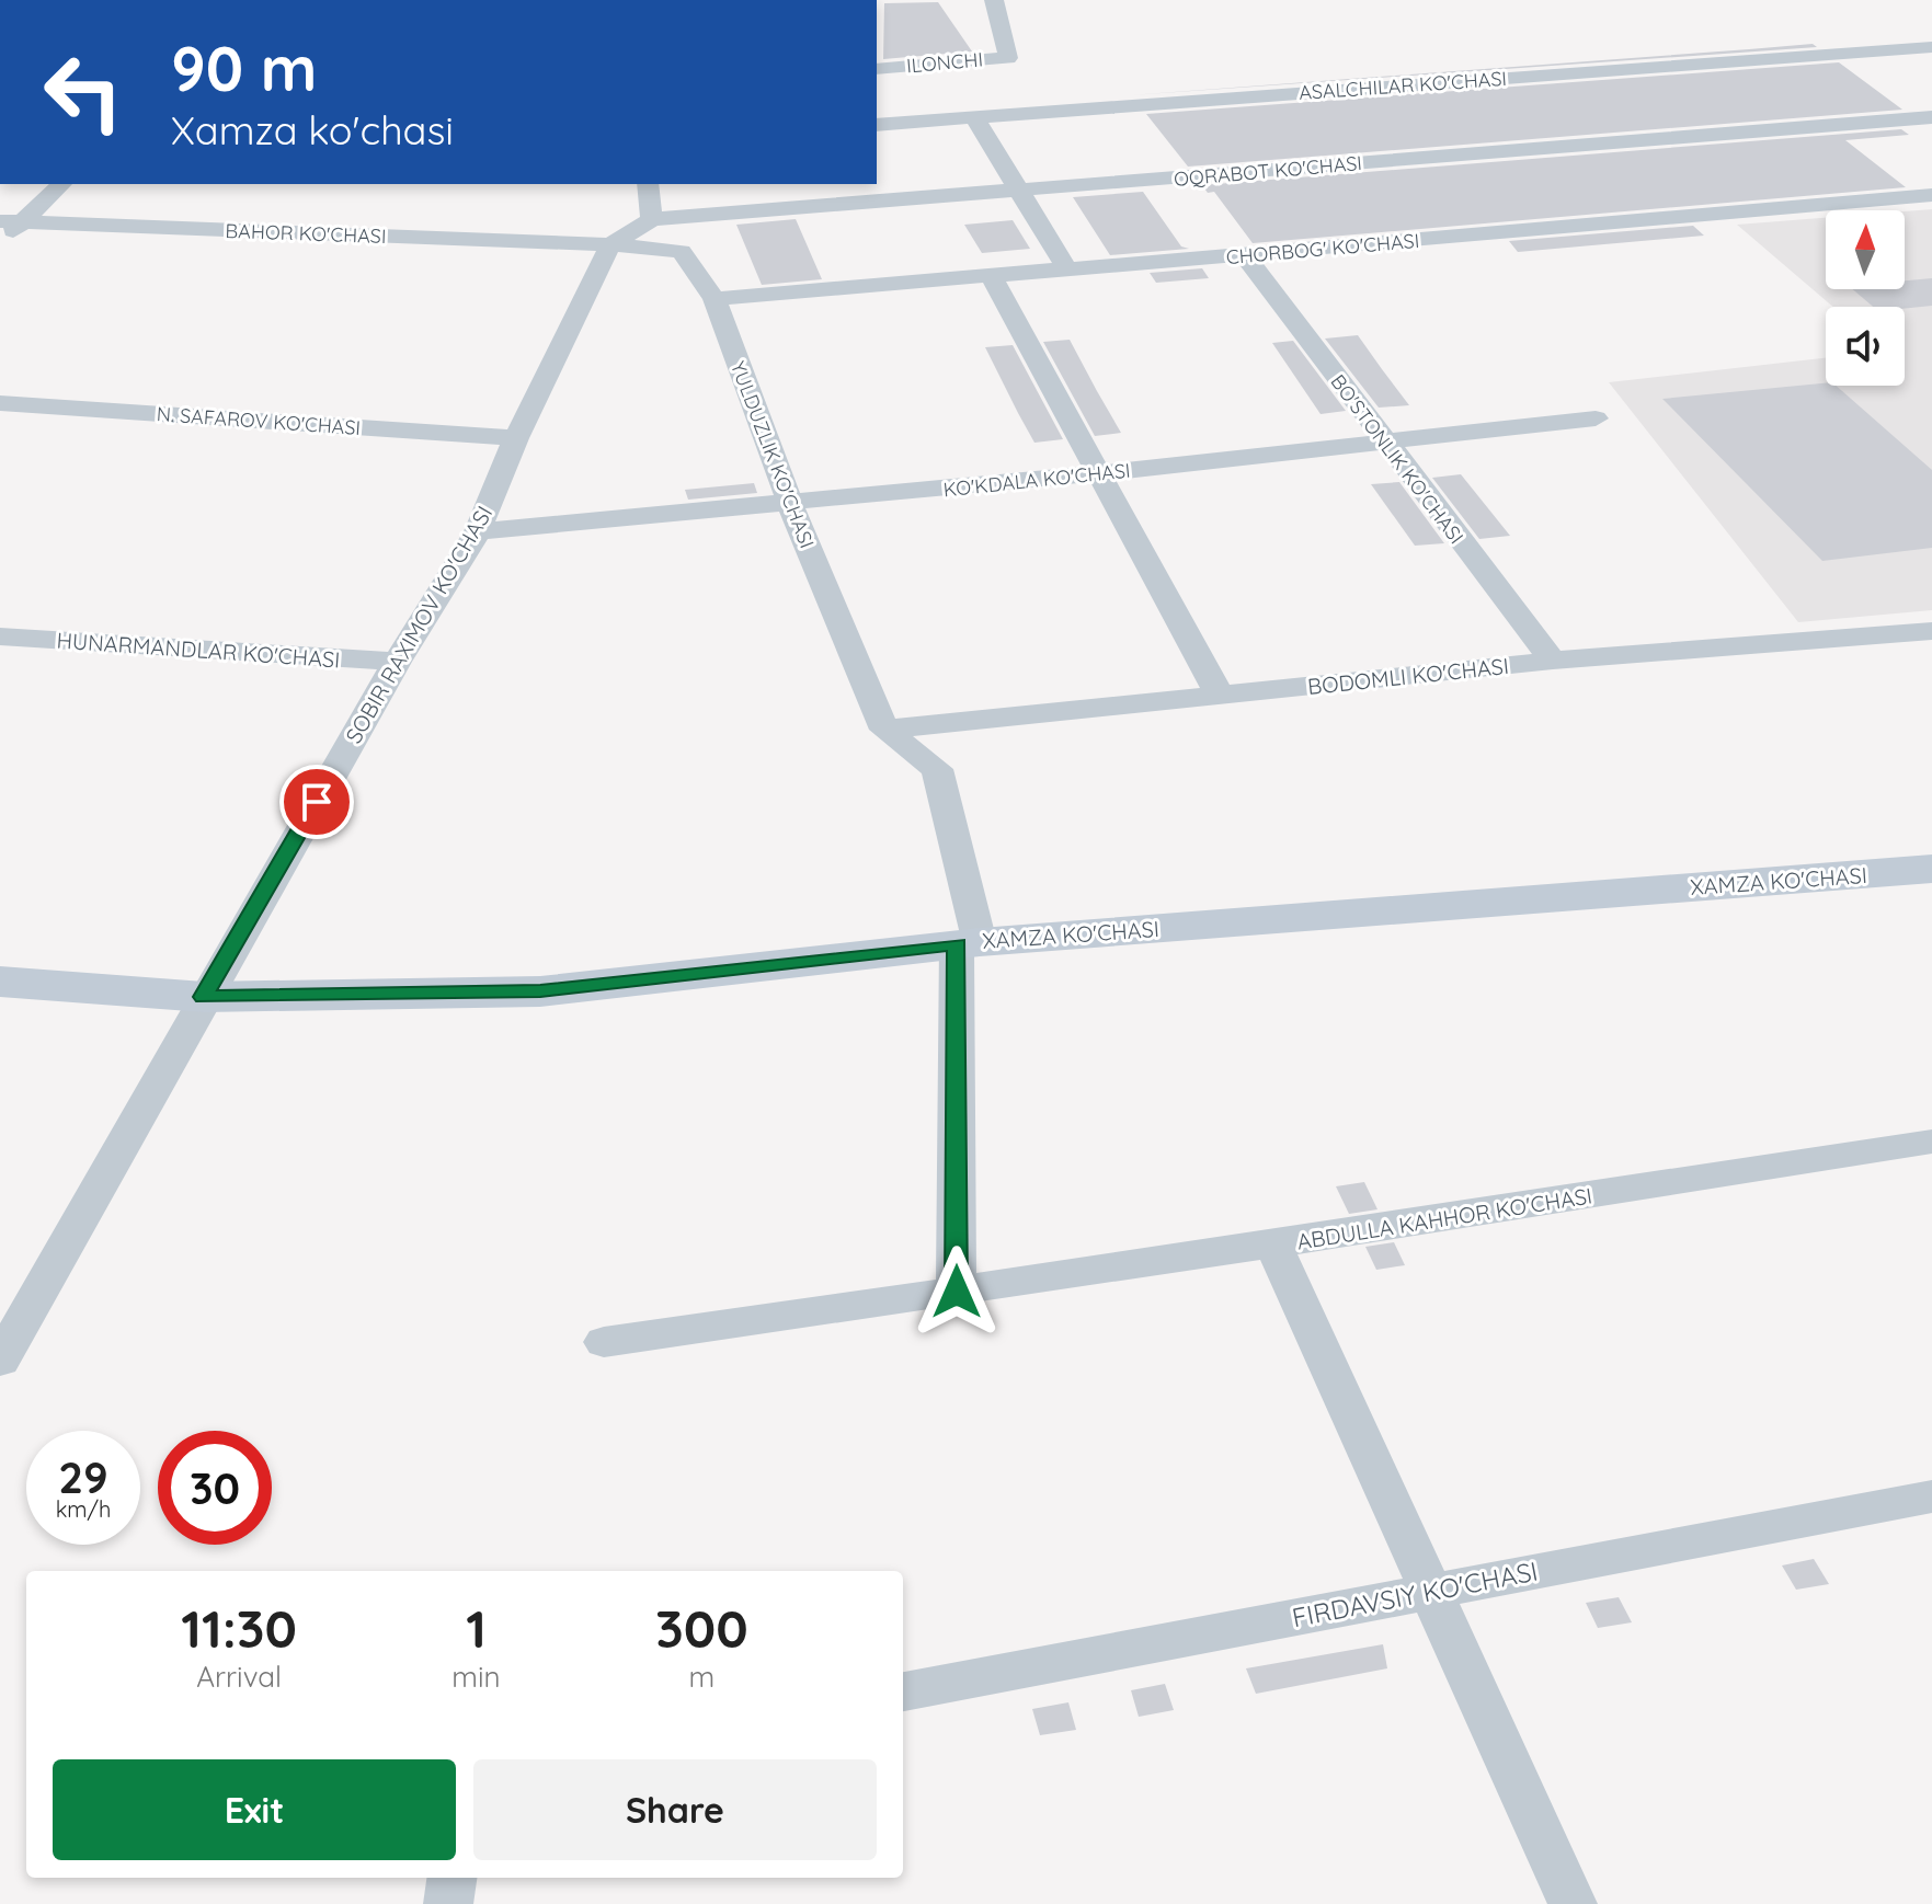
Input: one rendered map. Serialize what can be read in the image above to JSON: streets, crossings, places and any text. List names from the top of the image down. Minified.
{"streets":{"main road":["XAMZA KO'CHASI"],"street":["ILONCHI","ASALCHILAR KO'CHASI","OQRABOT KO'CHASI","BAHOR KO'CHASI","CHORBOG' KO'CHASI","N. SAFAROV KO'CHASI","YULDUZLIK KO'CHASI","BO'STONLIK KO'CHASI","KO'KDALA KO'CHASI","SOBIR RAXIMOV KO'CHASI","HUNARMANDLAR KO'CHASI","BODOMLI KO'CHASI","ABDULLA KAHHOR KO'CHASI","FIRDAVSIY KO'CHASI"]},"crossings":[["OQRABOT KO'CHASI","BAHOR KO'CHASI"],["OQRABOT KO'CHASI","YULDUZLIK KO'CHASI"],["OQRABOT KO'CHASI","SOBIR RAXIMOV KO'CHASI"],["BAHOR KO'CHASI","YULDUZLIK KO'CHASI"],["BAHOR KO'CHASI","SOBIR RAXIMOV KO'CHASI"],["CHORBOG' KO'CHASI","YULDUZLIK KO'CHASI"],["CHORBOG' KO'CHASI","BO'STONLIK KO'CHASI"],["N. SAFAROV KO'CHASI","SOBIR RAXIMOV KO'CHASI"],["YULDUZLIK KO'CHASI","KO'KDALA KO'CHASI"],["YULDUZLIK KO'CHASI","SOBIR RAXIMOV KO'CHASI"],["YULDUZLIK KO'CHASI","BODOMLI KO'CHASI"],["BO'STONLIK KO'CHASI","KO'KDALA KO'CHASI"],["BO'STONLIK KO'CHASI","BODOMLI KO'CHASI"],["KO'KDALA KO'CHASI","SOBIR RAXIMOV KO'CHASI"],["SOBIR RAXIMOV KO'CHASI","HUNARMANDLAR KO'CHASI"],["SOBIR RAXIMOV KO'CHASI","XAMZA KO'CHASI"]],"north":"top","page":{"turn":["90 m","Xamza ko'chasi"],"speed":"29 km/h","limit":"30","eta":["11:30","Arrival","1","min","300","m"],"buttons":["Exit","Share"]}}
